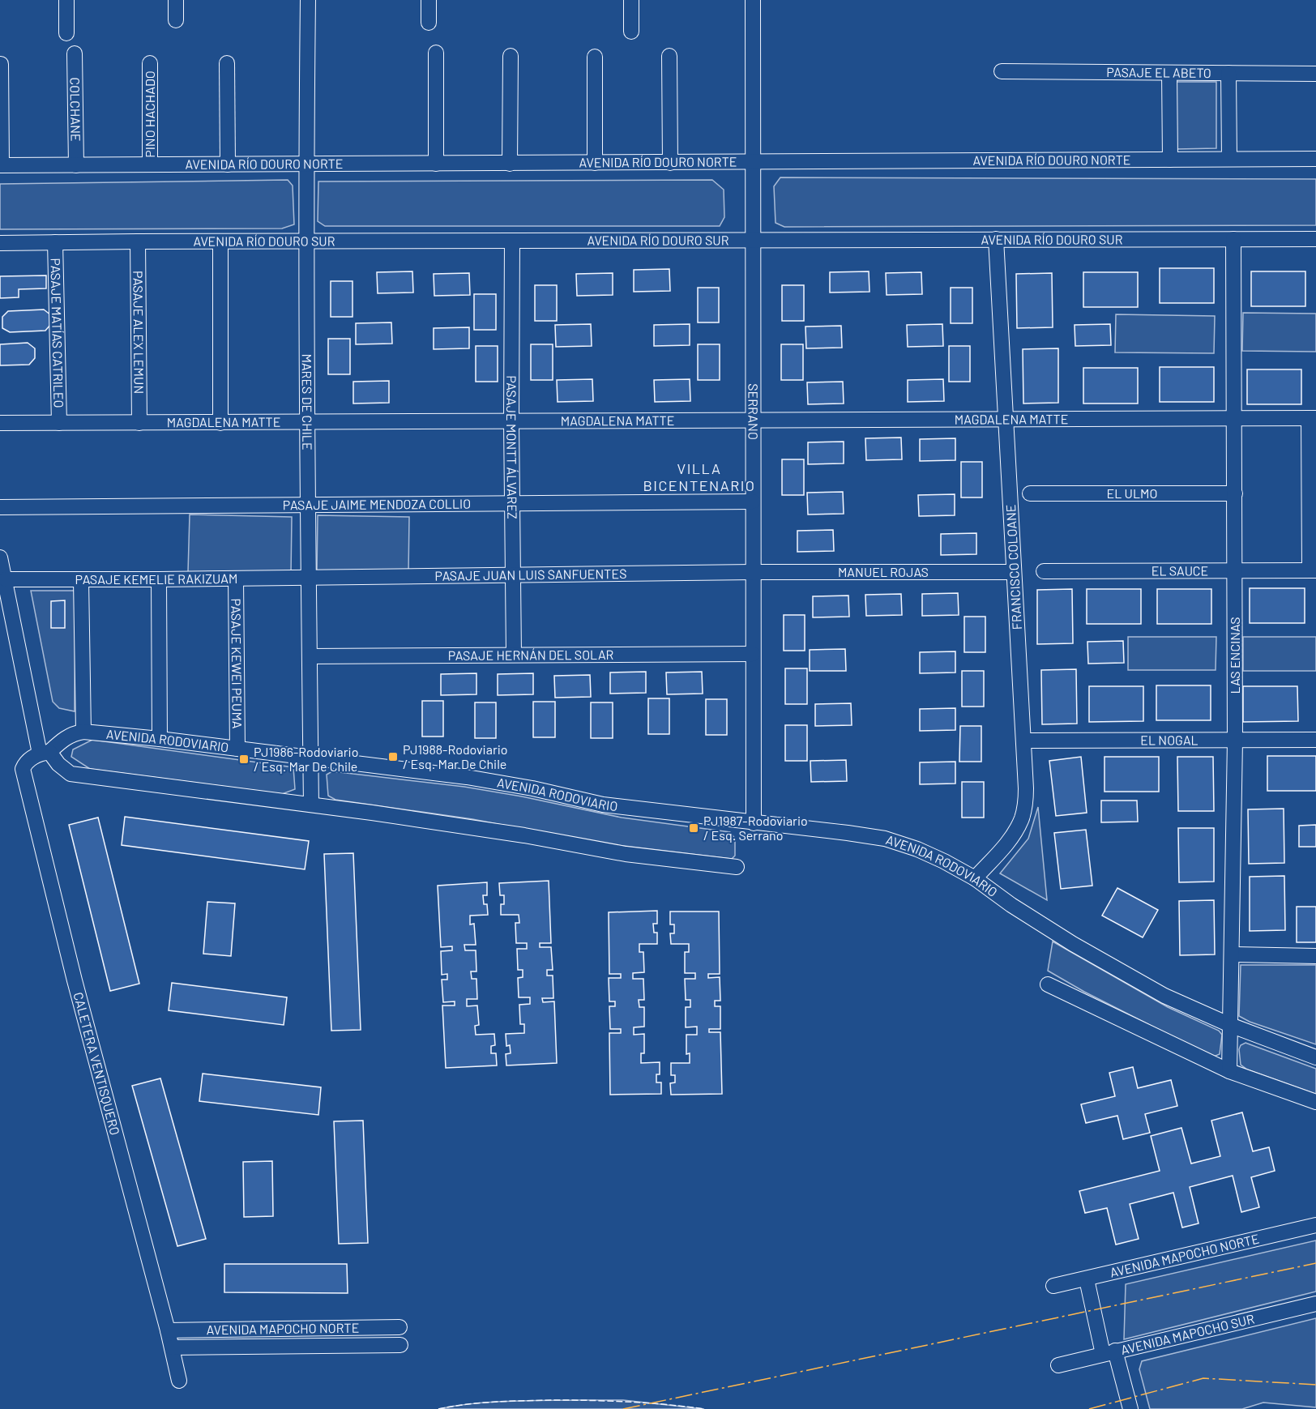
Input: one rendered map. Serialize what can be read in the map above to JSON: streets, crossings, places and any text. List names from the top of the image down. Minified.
{"streets":{"street":["PASAJE EL ABETO","COLCHANE","PINO HACHADO","AVENIDA RÍO DOURO NORTE","AVENIDA RÍO DOURO SUR","PASAJE ALEX LEMUN","PASAJE MATÍAS CATRILEO","MARES DE CHILE","SERRANO","MAGDALENA MATTE","PASAJE MONTT ÁLVAREZ","EL ULMO","PASAJE JAIME MENDOZA COLLIO","FRANCISCO COLOANE","EL SAUCE","MANUEL ROJAS","PASAJE JUAN LUIS SANFUENTES","PASAJE KEMELIE RAKIZUAM","PASAJE HERNÁN DEL SOLAR","LAS ENCINAS","PASAJE KEWEI PEUMA","AVENIDA RODOVIARIO","EL NOGAL","CALETERA VENTISQUERO","AVENIDA MAPOCHO NORTE","AVENIDA MAPOCHO SUR"]},"crossings":[["COLCHANE","AVENIDA RÍO DOURO NORTE"],["PINO HACHADO","AVENIDA RÍO DOURO NORTE"],["AVENIDA RÍO DOURO NORTE","MARES DE CHILE"],["AVENIDA RÍO DOURO NORTE","SERRANO"],["AVENIDA RÍO DOURO SUR","PASAJE ALEX LEMUN"],["AVENIDA RÍO DOURO SUR","PASAJE MATÍAS CATRILEO"],["AVENIDA RÍO DOURO SUR","MARES DE CHILE"],["AVENIDA RÍO DOURO SUR","SERRANO"],["AVENIDA RÍO DOURO SUR","PASAJE MONTT ÁLVAREZ"],["AVENIDA RÍO DOURO SUR","FRANCISCO COLOANE"],["AVENIDA RÍO DOURO SUR","LAS ENCINAS"],["PASAJE ALEX LEMUN","MAGDALENA MATTE"],["PASAJE MATÍAS CATRILEO","MAGDALENA MATTE"],["MARES DE CHILE","MAGDALENA MATTE"],["MARES DE CHILE","PASAJE JAIME MENDOZA COLLIO"],["MARES DE CHILE","PASAJE JUAN LUIS SANFUENTES"],["MARES DE CHILE","PASAJE KEMELIE RAKIZUAM"],["MARES DE CHILE","PASAJE HERNÁN DEL SOLAR"],["MARES DE CHILE","AVENIDA RODOVIARIO"],["SERRANO","MAGDALENA MATTE"],["SERRANO","PASAJE JAIME MENDOZA COLLIO"],["SERRANO","MANUEL ROJAS"],["SERRANO","PASAJE JUAN LUIS SANFUENTES"],["SERRANO","PASAJE HERNÁN DEL SOLAR"],["SERRANO","AVENIDA RODOVIARIO"],["MAGDALENA MATTE","PASAJE MONTT ÁLVAREZ"],["MAGDALENA MATTE","FRANCISCO COLOANE"],["MAGDALENA MATTE","LAS ENCINAS"],["PASAJE MONTT ÁLVAREZ","PASAJE JAIME MENDOZA COLLIO"],["PASAJE MONTT ÁLVAREZ","PASAJE JUAN LUIS SANFUENTES"],["PASAJE MONTT ÁLVAREZ","PASAJE HERNÁN DEL SOLAR"],["EL ULMO","LAS ENCINAS"],["FRANCISCO COLOANE","MANUEL ROJAS"],["FRANCISCO COLOANE","AVENIDA RODOVIARIO"],["FRANCISCO COLOANE","EL NOGAL"],["EL SAUCE","LAS ENCINAS"],["MANUEL ROJAS","PASAJE JUAN LUIS SANFUENTES"],["PASAJE JUAN LUIS SANFUENTES","PASAJE KEMELIE RAKIZUAM"],["PASAJE KEMELIE RAKIZUAM","PASAJE KEWEI PEUMA"],["LAS ENCINAS","AVENIDA RODOVIARIO"],["LAS ENCINAS","EL NOGAL"],["PASAJE KEWEI PEUMA","AVENIDA RODOVIARIO"],["AVENIDA RODOVIARIO","CALETERA VENTISQUERO"],["CALETERA VENTISQUERO","AVENIDA MAPOCHO NORTE"]],"districts":["VILLA BICENTENARIO"],"places":{"transit":["PJ1988-Rodoviario / Esq. Mar De Chile","PJ1986-Rodoviario / Esq. Mar De Chile","PJ1987-Rodoviario / Esq. Serrano"]}}
